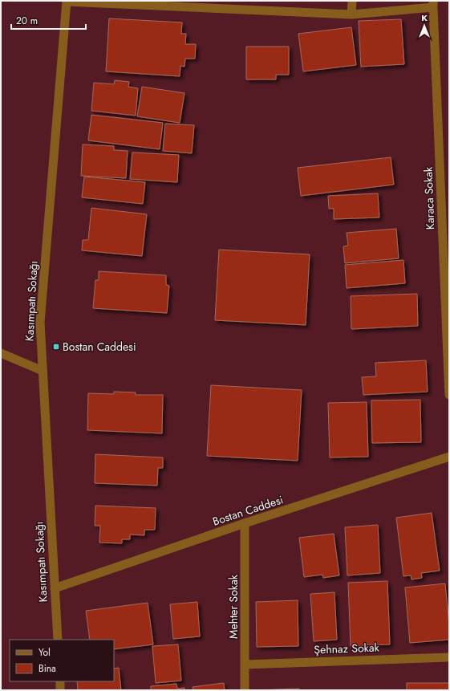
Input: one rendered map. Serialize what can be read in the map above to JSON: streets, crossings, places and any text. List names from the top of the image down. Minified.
{"streets":{"street":["Karaca Sokak","Kasımpatı Sokağı","Bostan Caddesi","Mehter Sokak","Şehnaz Sokak"]},"crossings":[["Kasımpatı Sokağı","Bostan Caddesi"],["Bostan Caddesi","Mehter Sokak"],["Mehter Sokak","Şehnaz Sokak"]],"places":{"transit":["Bostan Caddesi"]},"legend":["Yol","Bina"],"scale_bar":"20 m","north":"top"}
